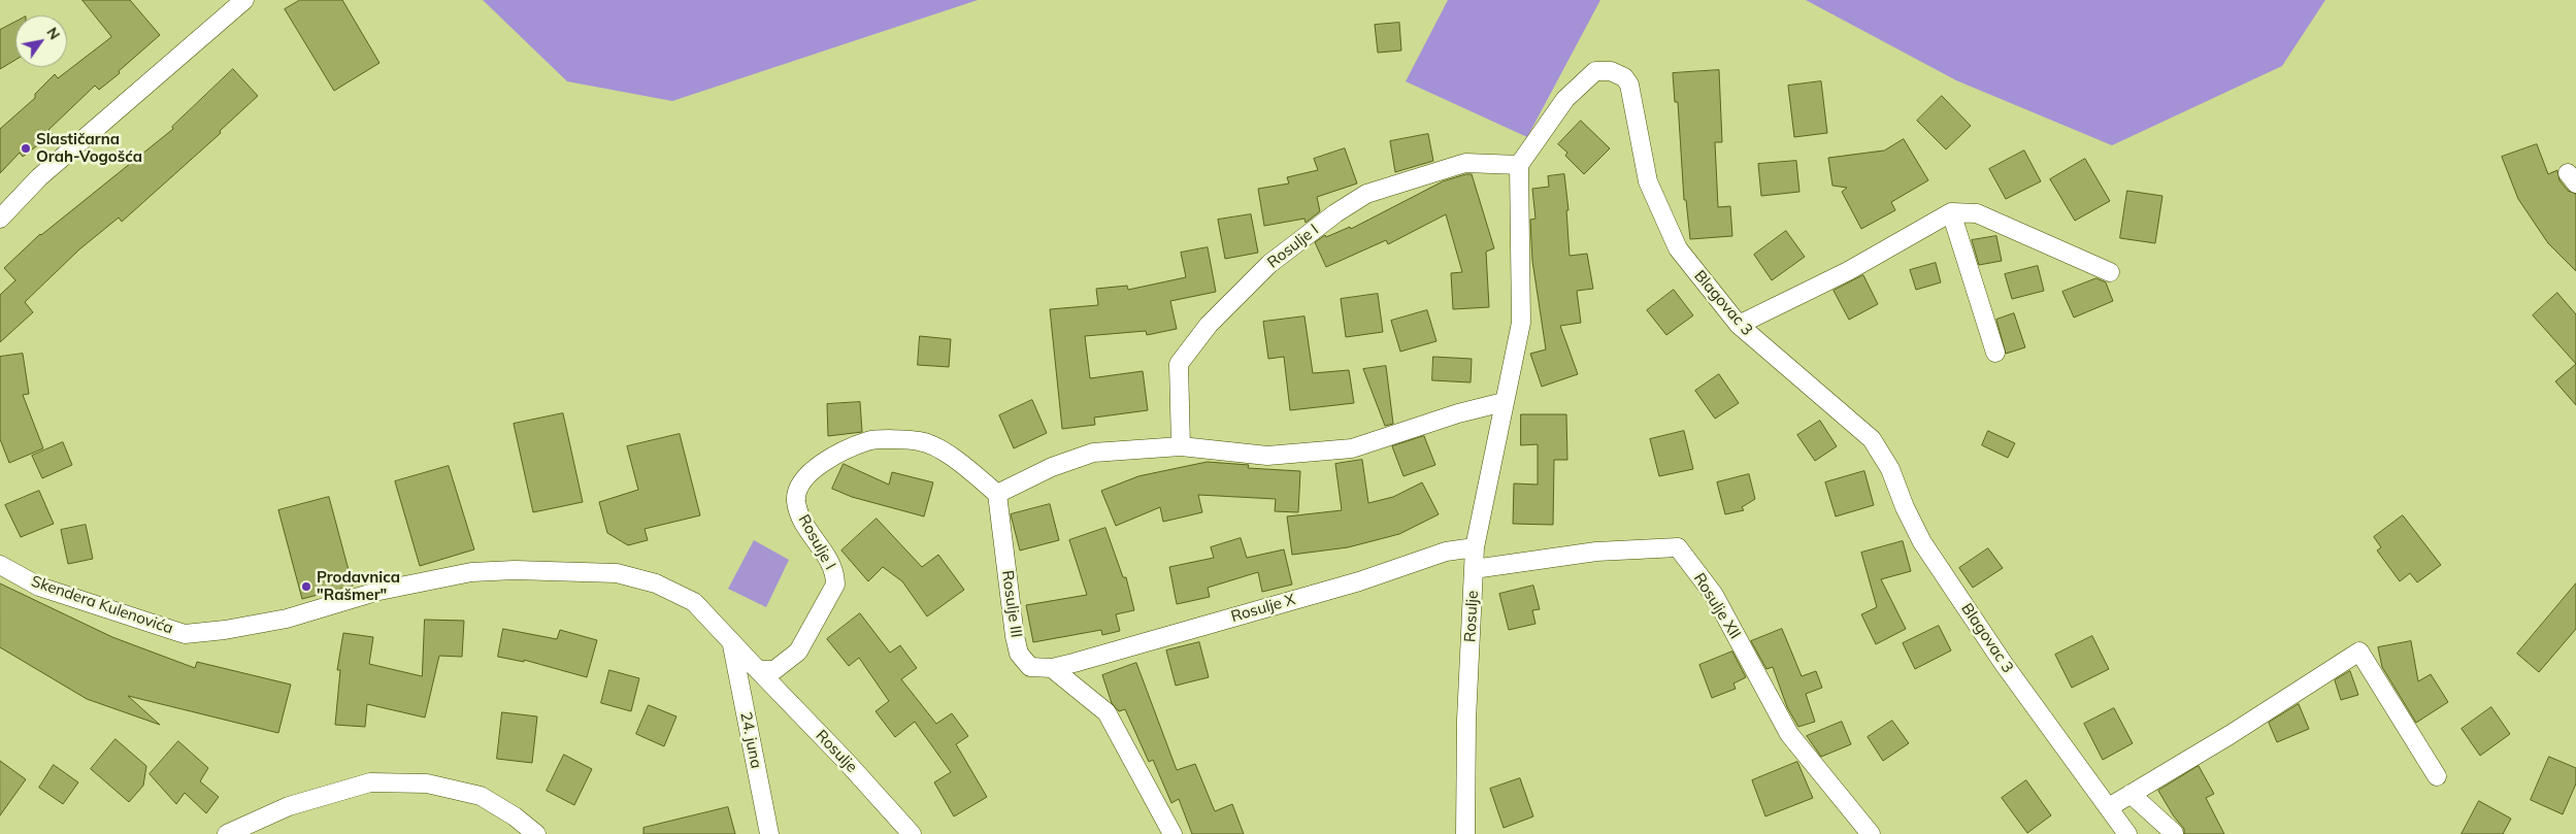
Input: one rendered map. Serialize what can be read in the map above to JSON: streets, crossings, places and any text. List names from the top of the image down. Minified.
{"streets":{"street":["Rosulje I","Blagovac 3","Rosulje III","Skendera Kulenovića","Rosulje XII","Rosulje X","Rosulje","24. juna"]},"crossings":[["Rosulje I","Blagovac 3"],["Rosulje I","Rosulje III"],["Rosulje I","Rosulje"],["Rosulje III","Rosulje X"],["Skendera Kulenovića","24. juna"],["Rosulje XII","Rosulje"],["Rosulje X","Rosulje"]],"places":["Slastičarna Orah-Vogošća","Prodavnica \"Rašmer\""],"north":"top right"}
